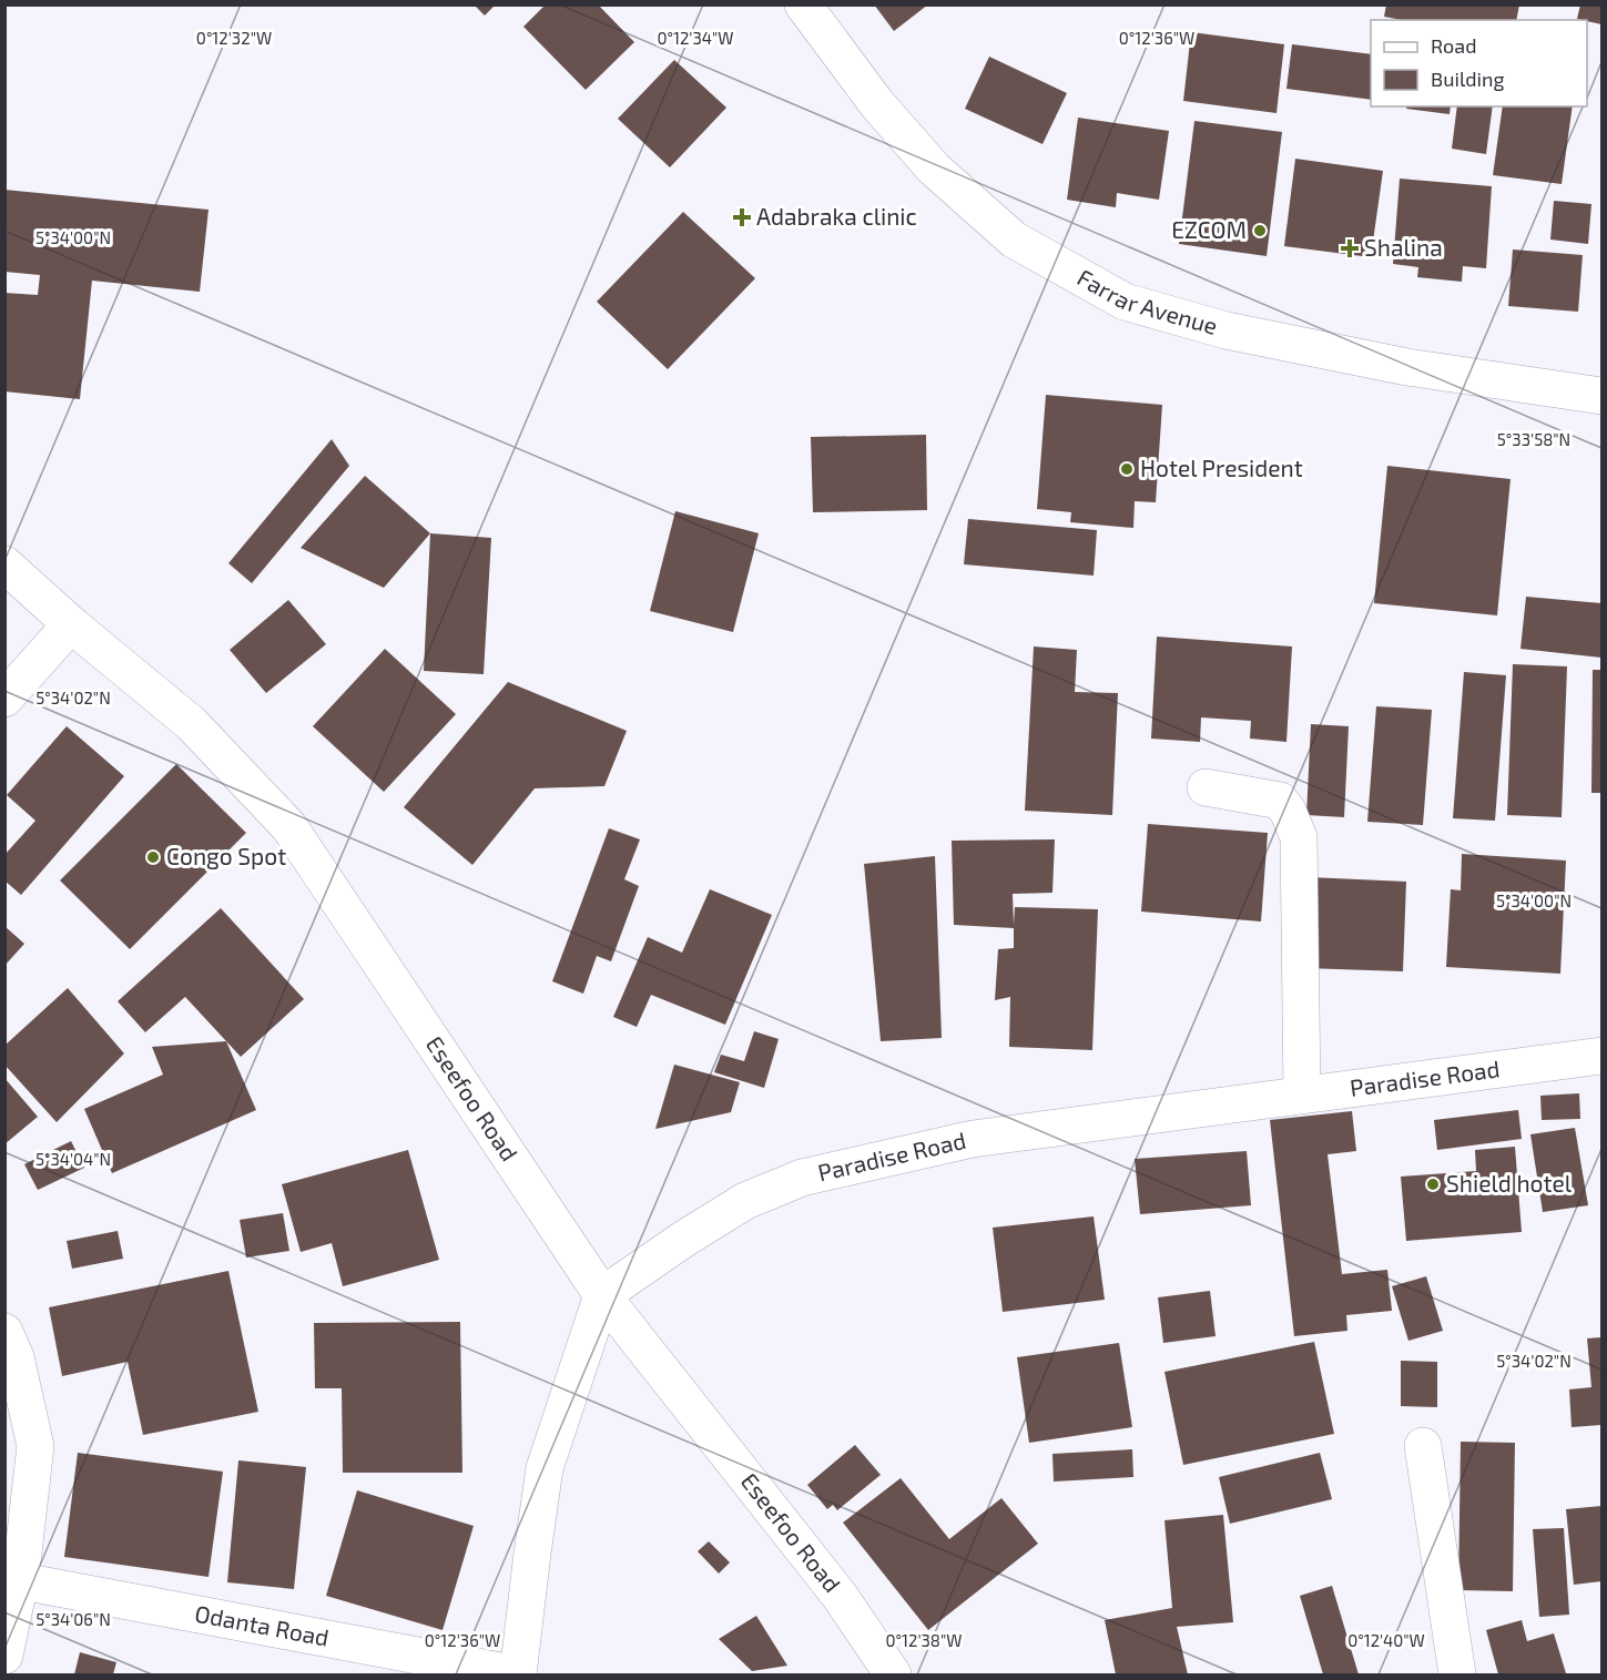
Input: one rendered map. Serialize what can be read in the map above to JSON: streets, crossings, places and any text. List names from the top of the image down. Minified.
{"streets":{"street":["Farrar Avenue","Paradise Road","Eseefoo Road","Odanta Road"]},"crossings":[["Paradise Road","Eseefoo Road"]],"places":{"health":["Adabraka clinic","Shalina"],"other":["EZCOM","Hotel President","Congo Spot","Shield hotel"]},"legend":["Road","Building"],"coordinates":["0°12'32\"W","0°12'34\"W","0°12'36\"W","5°34'00\"N","5°33'58\"N","5°34'02\"N","5°34'04\"N","5°34'06\"N","0°12'38\"W","0°12'40\"W"]}
